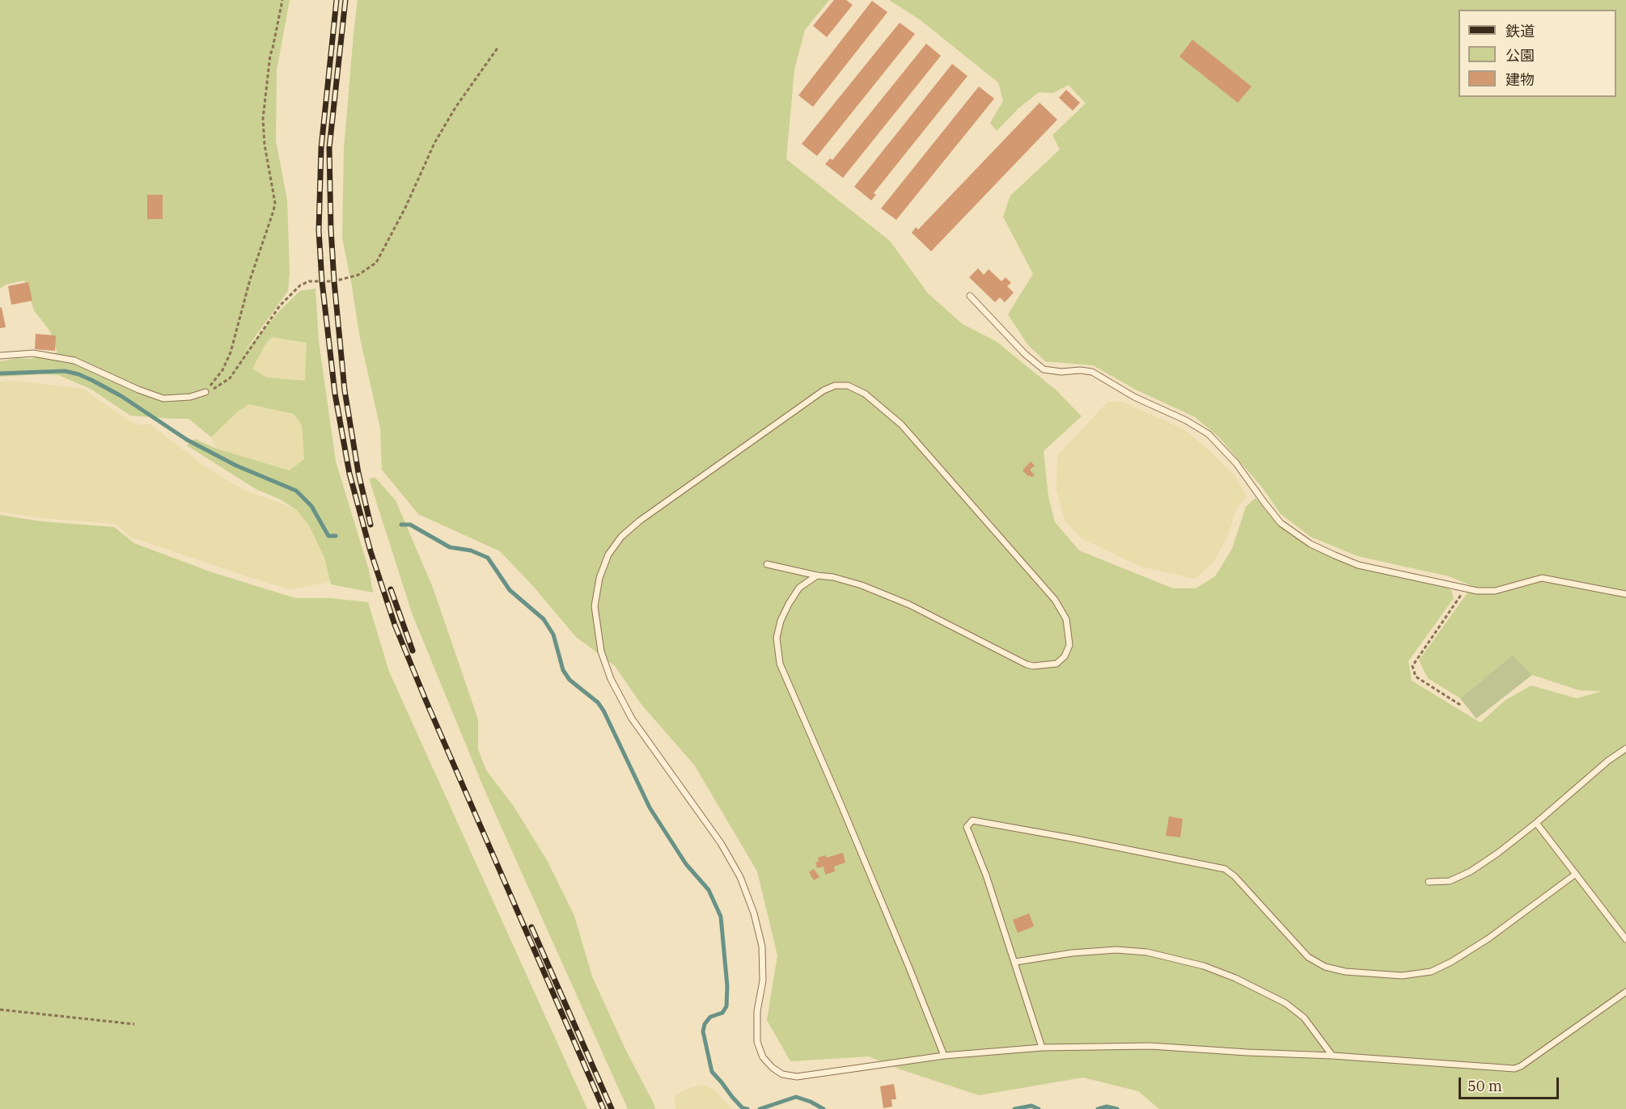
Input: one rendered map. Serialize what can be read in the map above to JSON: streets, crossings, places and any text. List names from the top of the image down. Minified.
{"legend":["鉄道","公園","建物"],"scale_bar":"50 m"}
